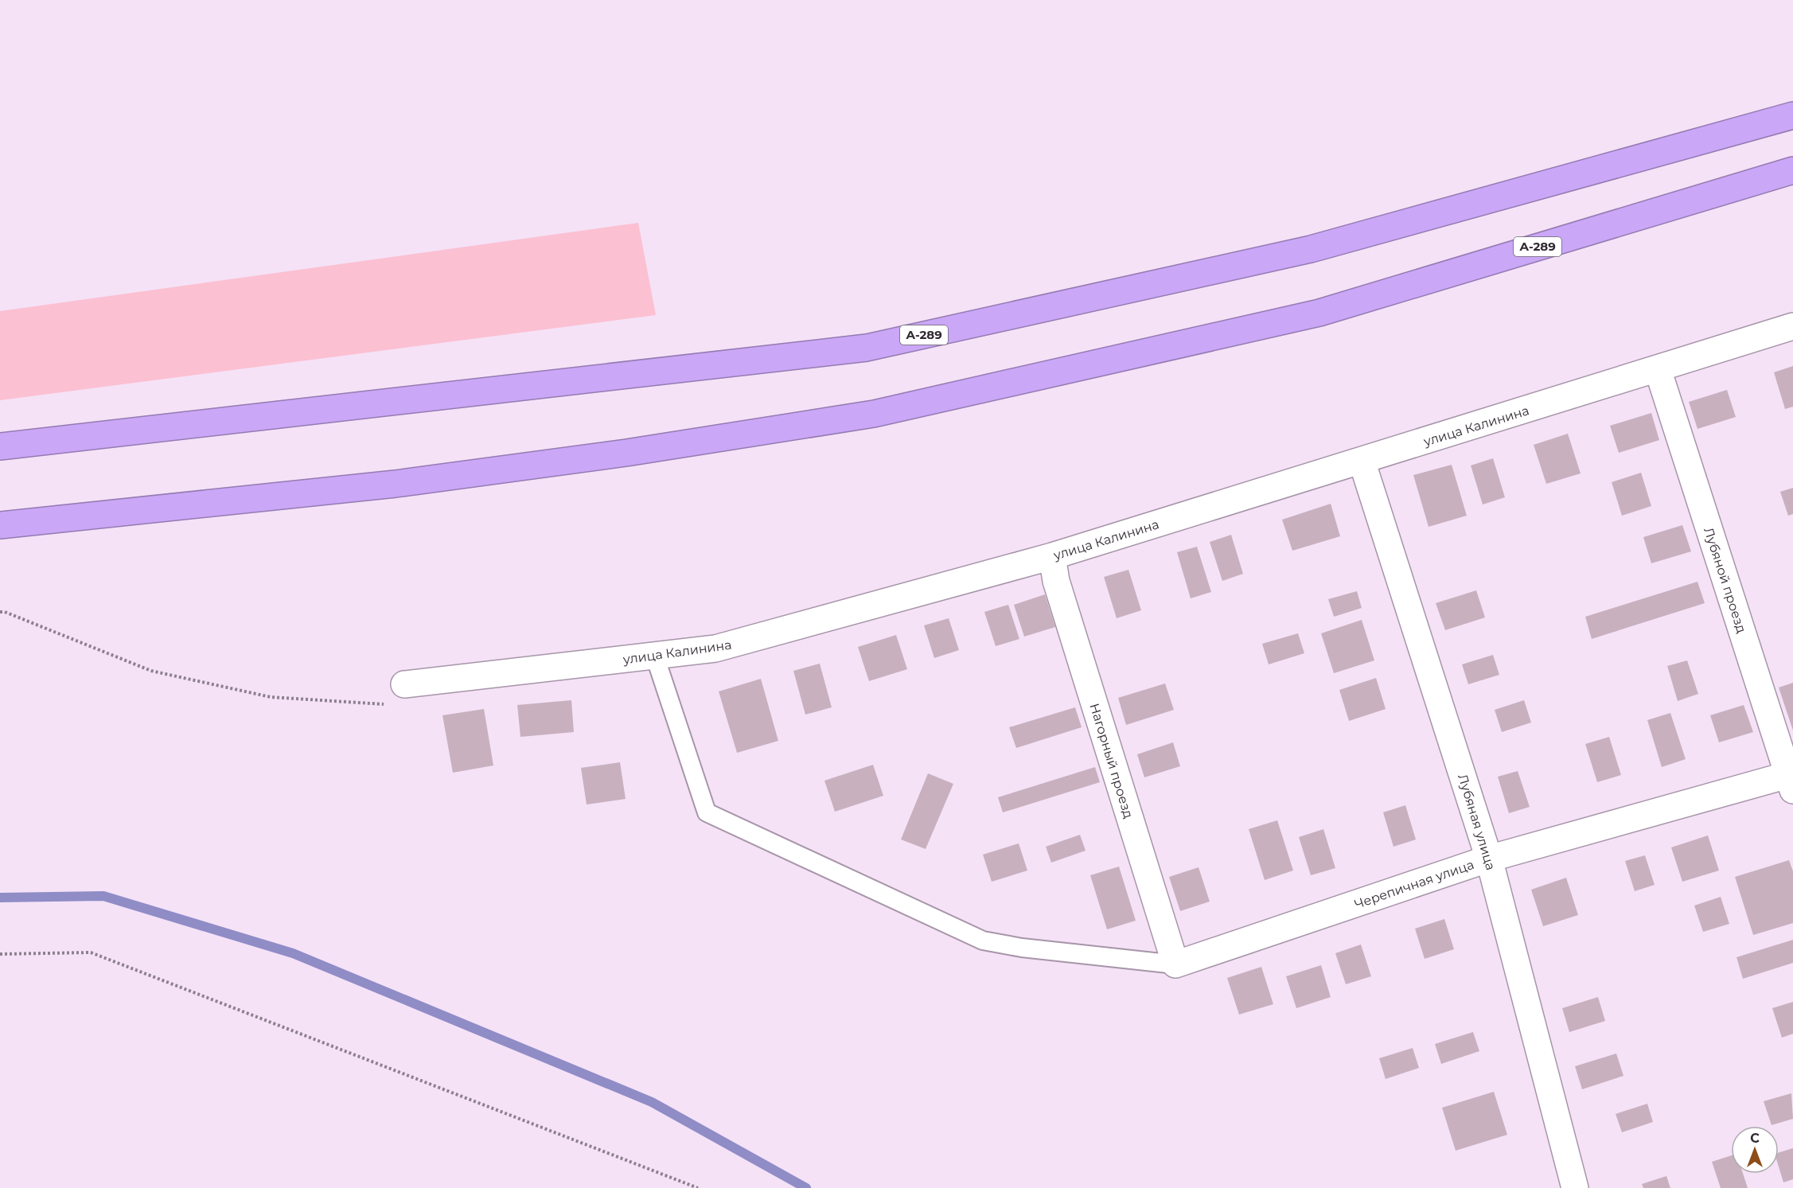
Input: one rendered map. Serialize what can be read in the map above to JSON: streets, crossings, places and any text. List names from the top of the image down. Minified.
{"streets":{"highway":["А-289"],"street":["улица Калинина","Лубяной проезд","Нагорный проезд","Лубяная улица","Черепичная улица"]},"crossings":[["улица Калинина","Лубяной проезд"],["улица Калинина","Нагорный проезд"],["улица Калинина","Лубяная улица"],["Лубяной проезд","Черепичная улица"],["Нагорный проезд","Черепичная улица"],["Лубяная улица","Черепичная улица"]],"north":"top"}
